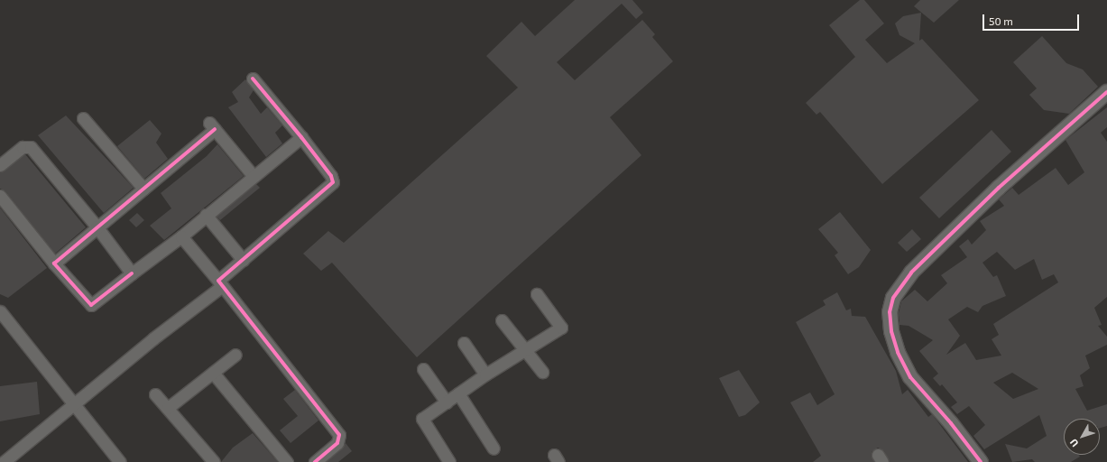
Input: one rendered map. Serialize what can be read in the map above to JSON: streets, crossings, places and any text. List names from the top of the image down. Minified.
{"scale_bar":"50 m","north":"bottom left"}
